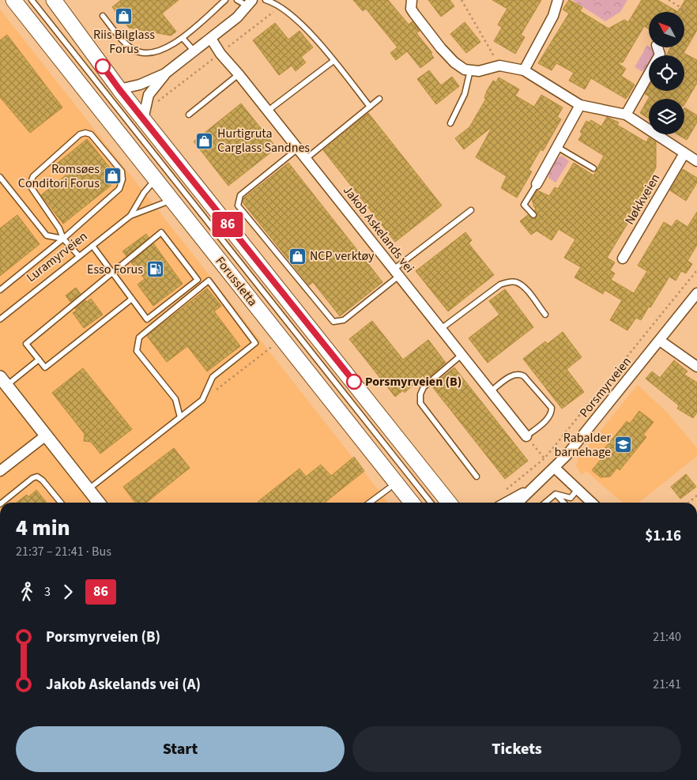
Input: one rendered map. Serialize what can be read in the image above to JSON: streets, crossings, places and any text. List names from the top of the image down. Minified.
{"streets":{"main road":["Forussletta"],"street":["Nøkkveien","Jakob Askelands vei","Porsmyrveien"],"lane":["Luramyrveien"]},"crossings":[["Luramyrveien","Forussletta"]],"places":{"shop":["Riis Bilglass Forus","Hurtigruta Carglass Sandnes","Romsøes Conditori Forus","NCP verktøy"],"fuel station":["Esso Forus"],"other":["Porsmyrveien (B)"],"school or university":["Rabalder barnehage"]},"lines":["bus line 86"],"north":"top left","page":{"on_map":"86","heading":["4 min","21:37 – 21:41 · Bus","$1.16"],"legs":["3","86"],"list":[{"name":"Porsmyrveien (B)","value":"21:40"},{"name":"Jakob Askelands vei (A)","value":"21:41"}],"buttons":["Start","Tickets"]}}
